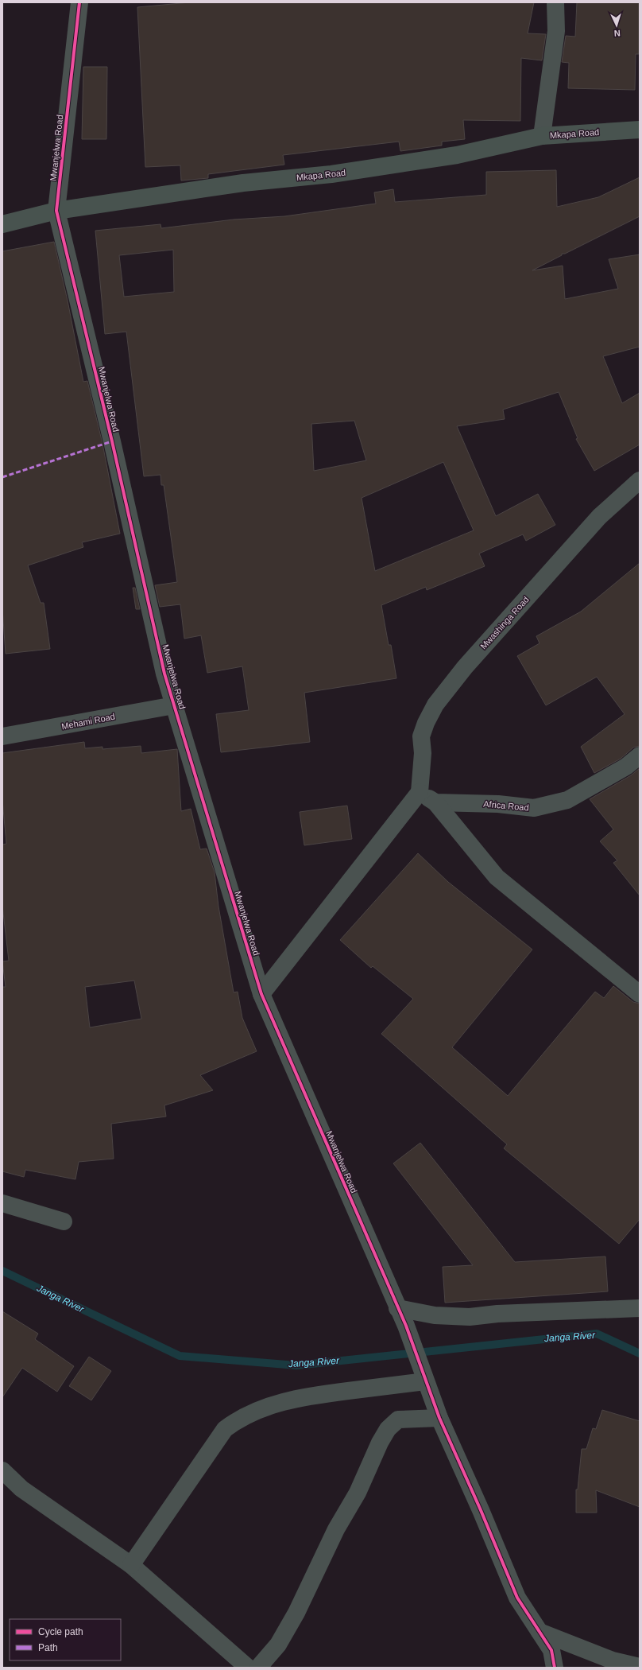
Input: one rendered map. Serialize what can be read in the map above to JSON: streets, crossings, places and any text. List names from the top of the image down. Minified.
{"streets":{"street":["Mkapa Road","Mwanjelwa Road","Mwashinga Road","Mehami Road","Africa Road"]},"crossings":[["Mkapa Road","Mwanjelwa Road"],["Mwanjelwa Road","Mehami Road"]],"water":["Janga River"],"legend":["Cycle path","Path"],"north":"bottom"}
